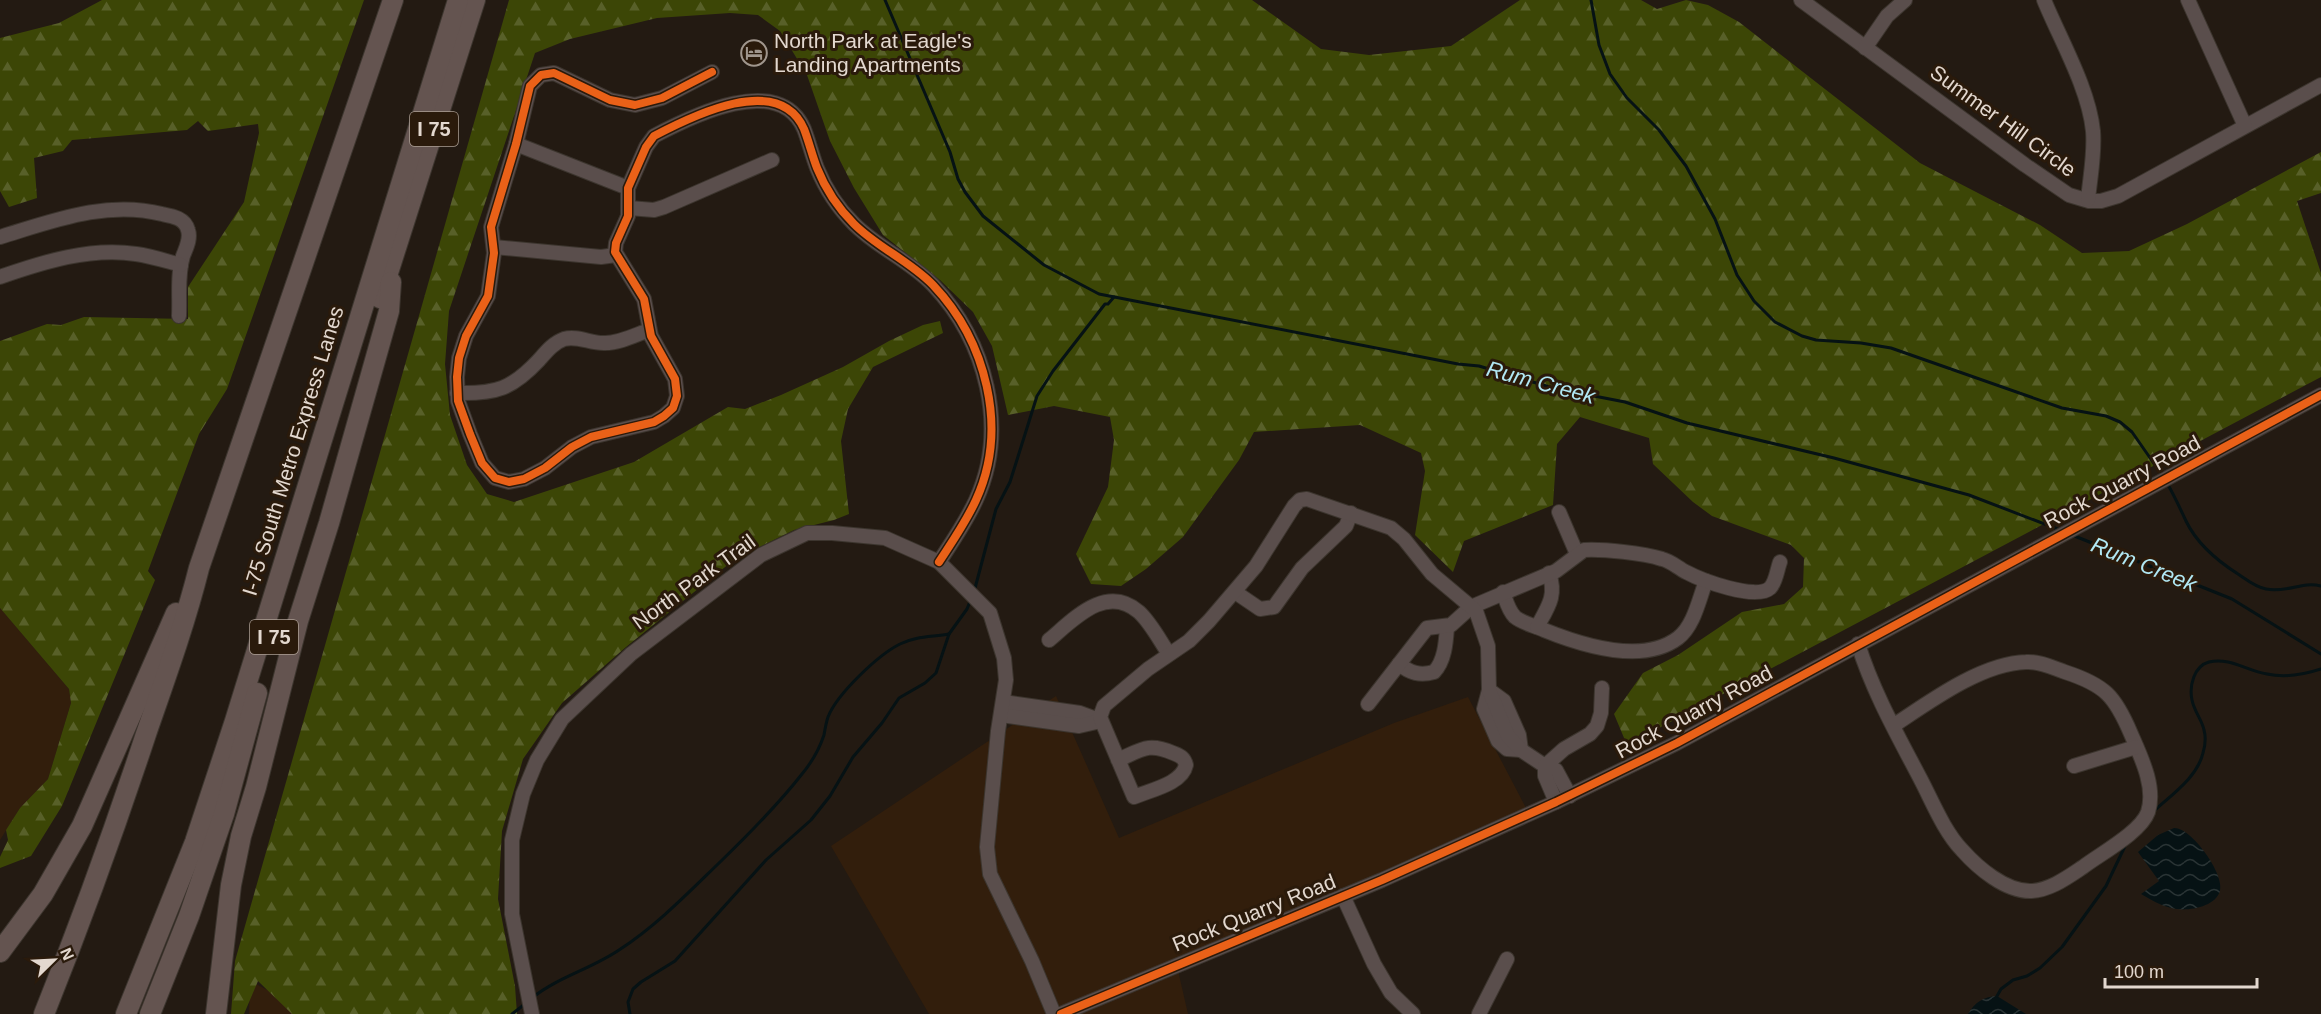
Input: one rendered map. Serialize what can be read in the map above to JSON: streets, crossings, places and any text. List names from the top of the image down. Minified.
{"streets":{"highway":["I 75","I-75 South Metro Express Lanes"],"street":["Summer Hill Circle","Rock Quarry Road","North Park Trail"]},"water":["Rum Creek"],"places":{"hotel":["North Park at Eagle's Landing Apartments"]},"scale_bar":"100 m","north":"top right"}
